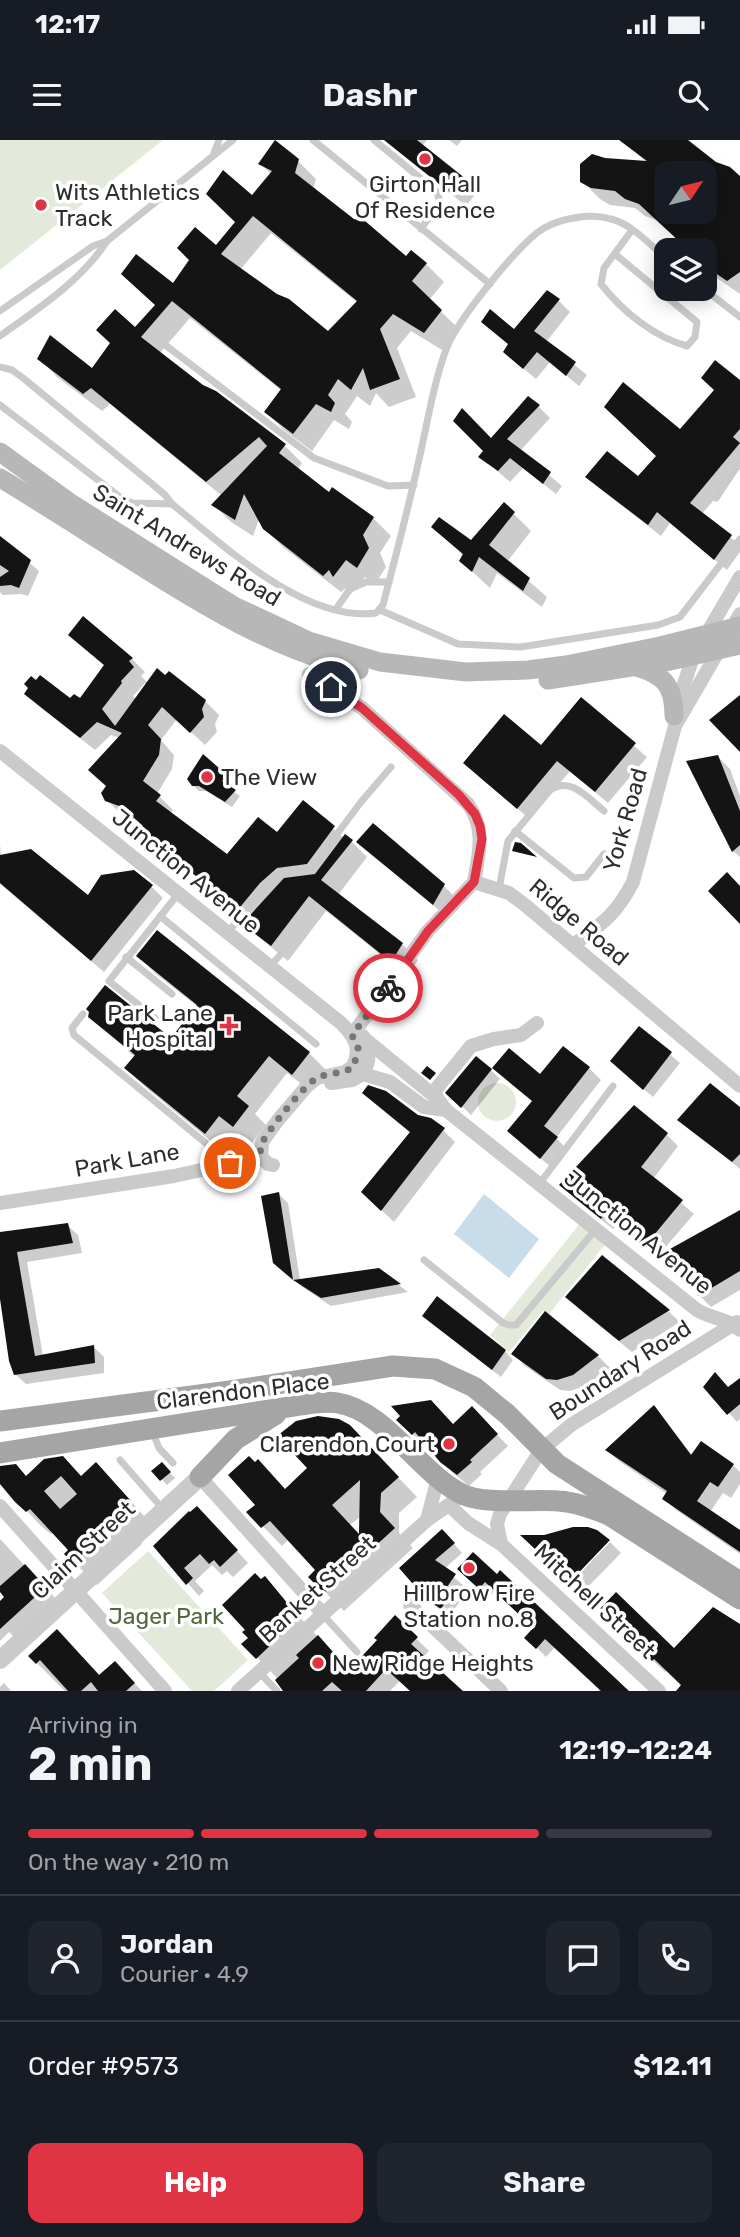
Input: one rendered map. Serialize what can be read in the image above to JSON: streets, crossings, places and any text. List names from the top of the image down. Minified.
{"streets":{"main road":["Saint Andrews Road","Clarendon Place"],"street":["York Road","Junction Avenue","Ridge Road","Park Lane","Boundary Road","Claim Street","Banket Street","Mitchell Street"]},"crossings":[["Saint Andrews Road","York Road"],["York Road","Ridge Road"],["Junction Avenue","Boundary Road"],["Boundary Road","Clarendon Place"],["Boundary Road","Mitchell Street"],["Clarendon Place","Banket Street"],["Clarendon Place","Mitchell Street"],["Banket Street","Mitchell Street"]],"parks":["Jager Park"],"places":{"other":["Girton Hall Of Residence","Wits Athletics Track","The View","Clarendon Court","Hillbrow Fire Station no.8","New Ridge Heights"],"health":["Park Lane Hospital"]},"north":"top right","page":{"status":"12:17","header":"Dashr","heading":["2 min","Arriving in","12:19–12:24"],"panel":["Jordan","Courier · 4.9","Order #9573","$12.11"],"bar":"On the way · 210 m","buttons":["Help","Share"]}}
